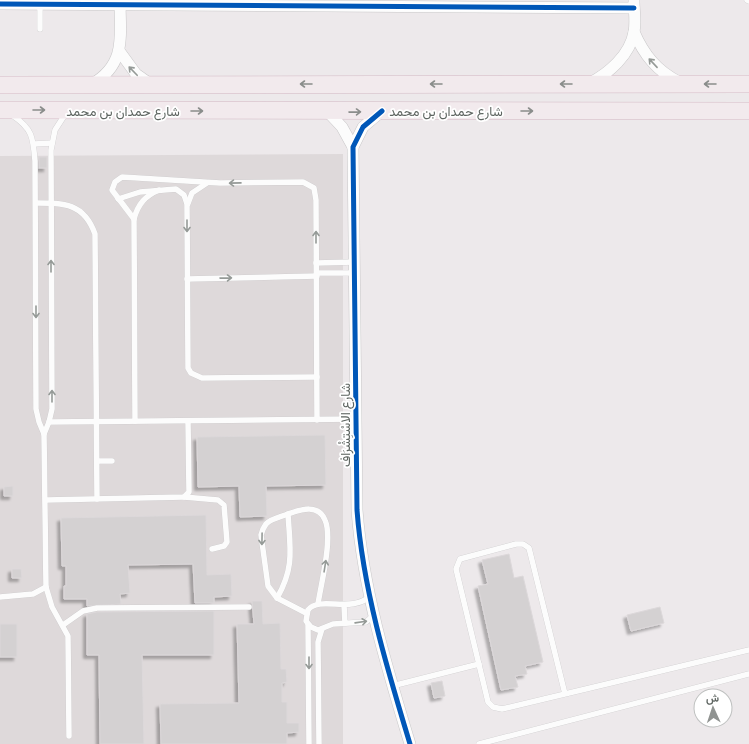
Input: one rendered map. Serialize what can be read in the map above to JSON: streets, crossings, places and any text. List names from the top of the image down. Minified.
{"streets":{"main road":["شارع حمدان بن محمد"],"street":["شارع الاسْتِشْرَاف"]},"crossings":[["شارع حمدان بن محمد","شارع الاسْتِشْرَاف"]],"north":"top"}
